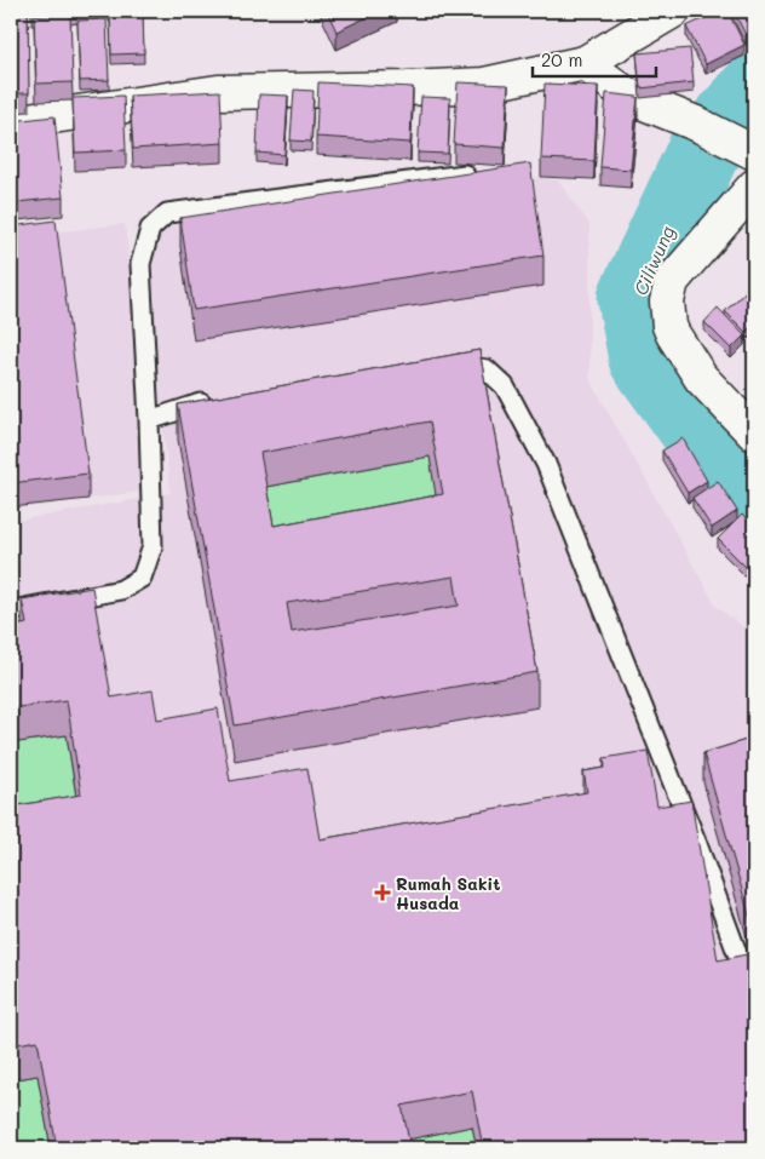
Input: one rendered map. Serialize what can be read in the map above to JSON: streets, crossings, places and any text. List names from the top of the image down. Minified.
{"water":["Ciliwung"],"places":{"health":["Rumah Sakit Husada"]},"scale_bar":"20 m"}
